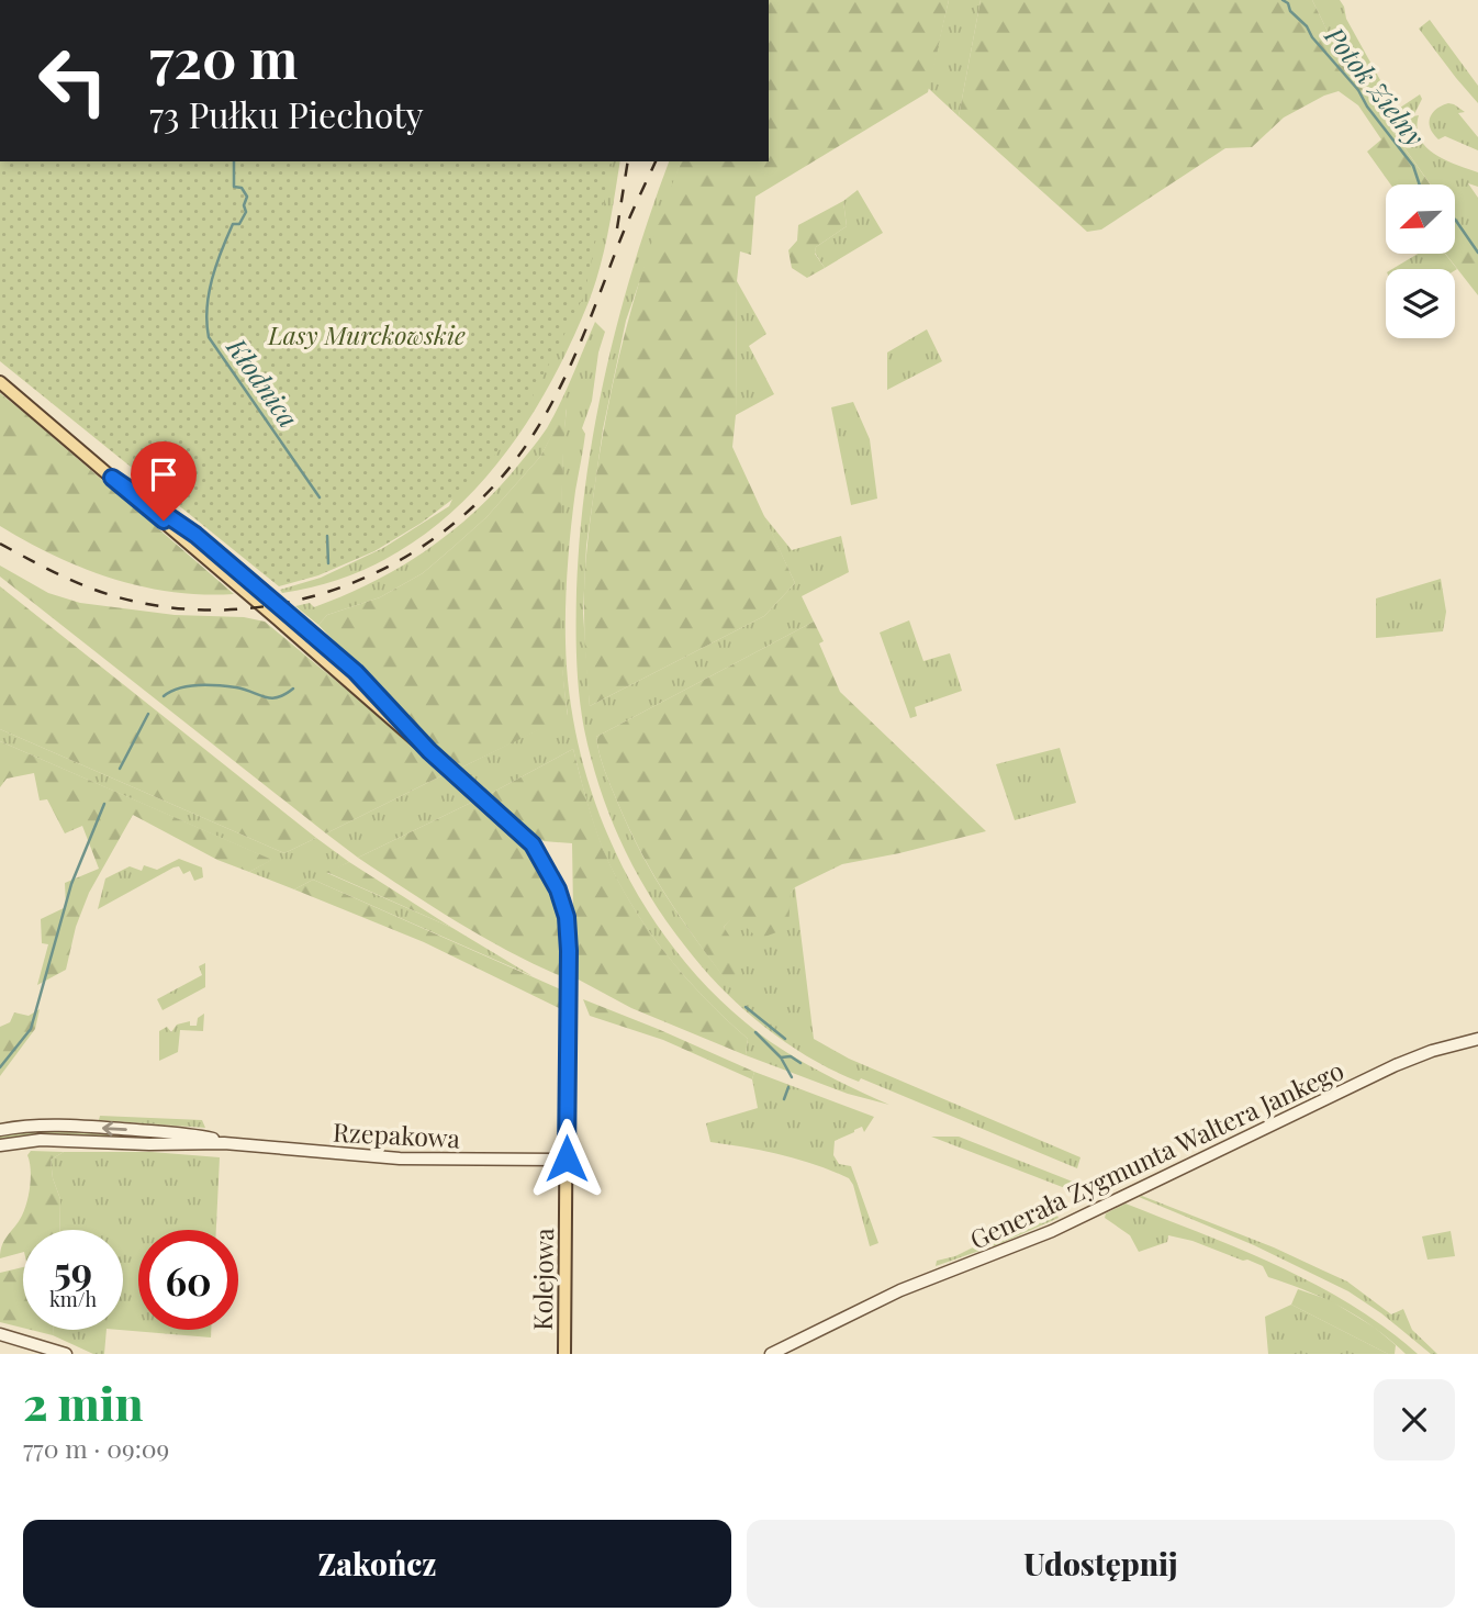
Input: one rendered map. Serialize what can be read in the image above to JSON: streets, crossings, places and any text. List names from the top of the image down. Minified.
{"streets":{"main road":["Kolejowa"],"street":["Rzepakowa","Generała Zygmunta Waltera Jankego"]},"crossings":[["Rzepakowa","Kolejowa"]],"water":["Potok Zielny","Kłodnica"],"parks":["Lasy Murckowskie"],"north":"bottom left","page":{"turn":["720 m","73 Pułku Piechoty"],"speed":"59 km/h","limit":"60","heading":["2 min","770 m · 09:09"],"buttons":["Zakończ","Udostępnij"]}}
